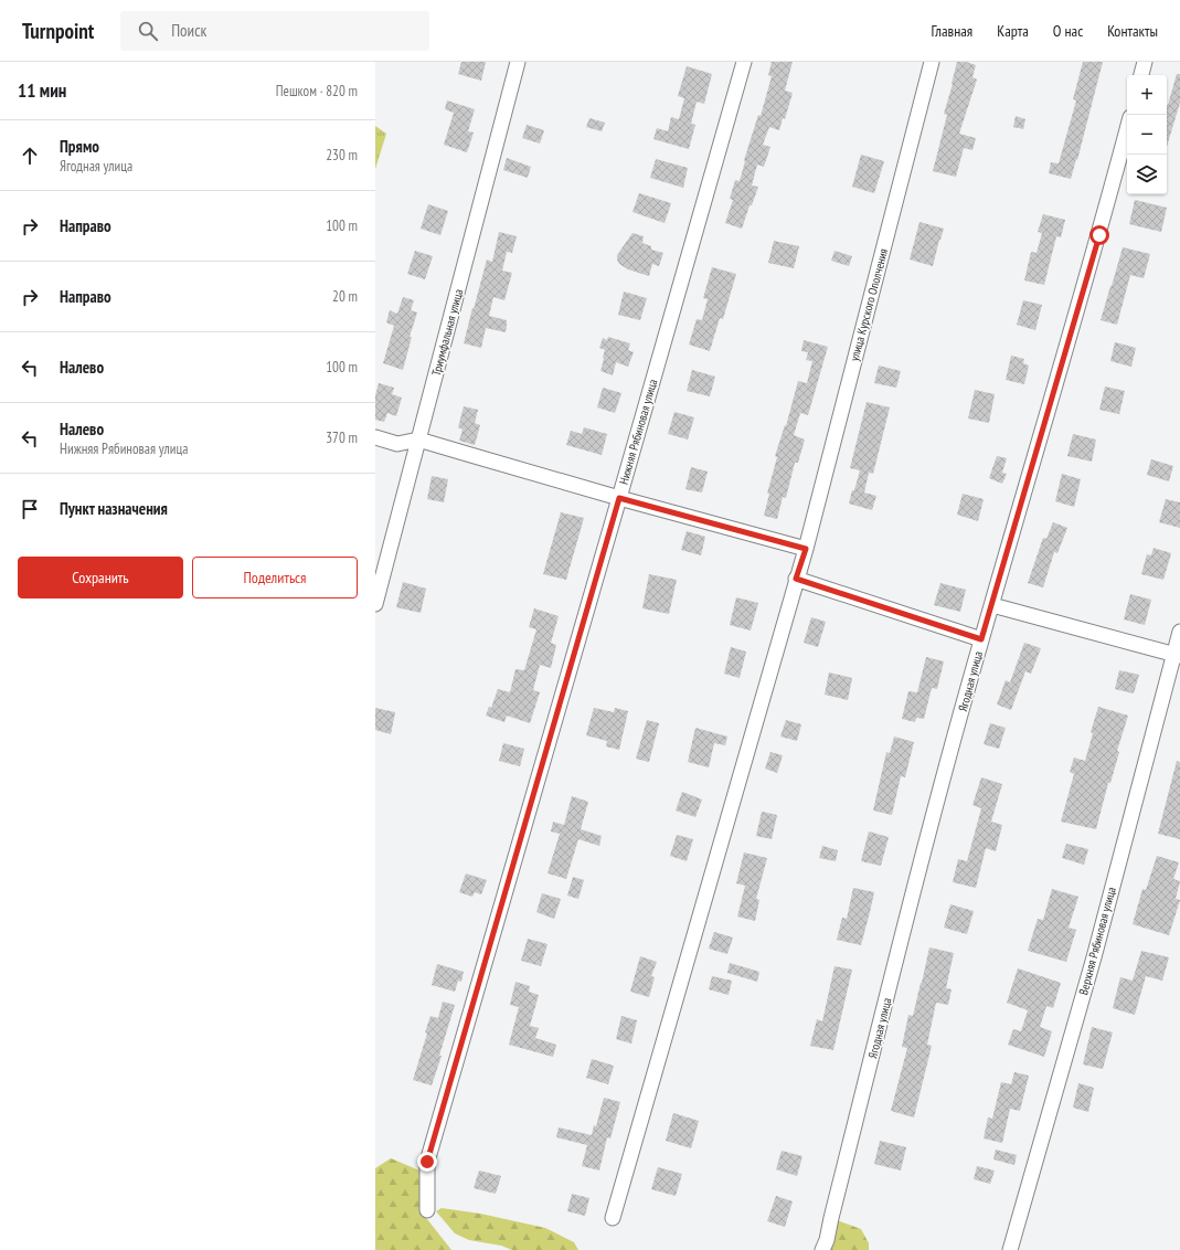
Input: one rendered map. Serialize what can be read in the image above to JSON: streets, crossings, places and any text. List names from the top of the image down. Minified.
{"streets":{"street":["улица Курского Ополчения","Триумфальная улица","Нижняя Рябиновая улица","Ягодная улица","Верхняя Рябиновая улица"]},"page":{"header":"Turnpoint","search":"Поиск","nav":["Главная","Карта","О нас","Контакты"],"heading":["11 мин","Пешком · 820 m"],"map_buttons":["+","−"],"list":[["Прямо","Ягодная улица","230 m"],["Направо","100 m"],["Направо","20 m"],["Налево","100 m"],["Налево","Нижняя Рябиновая улица","370 m"],"Пункт назначения"],"buttons":["Сохранить","Поделиться"]}}
